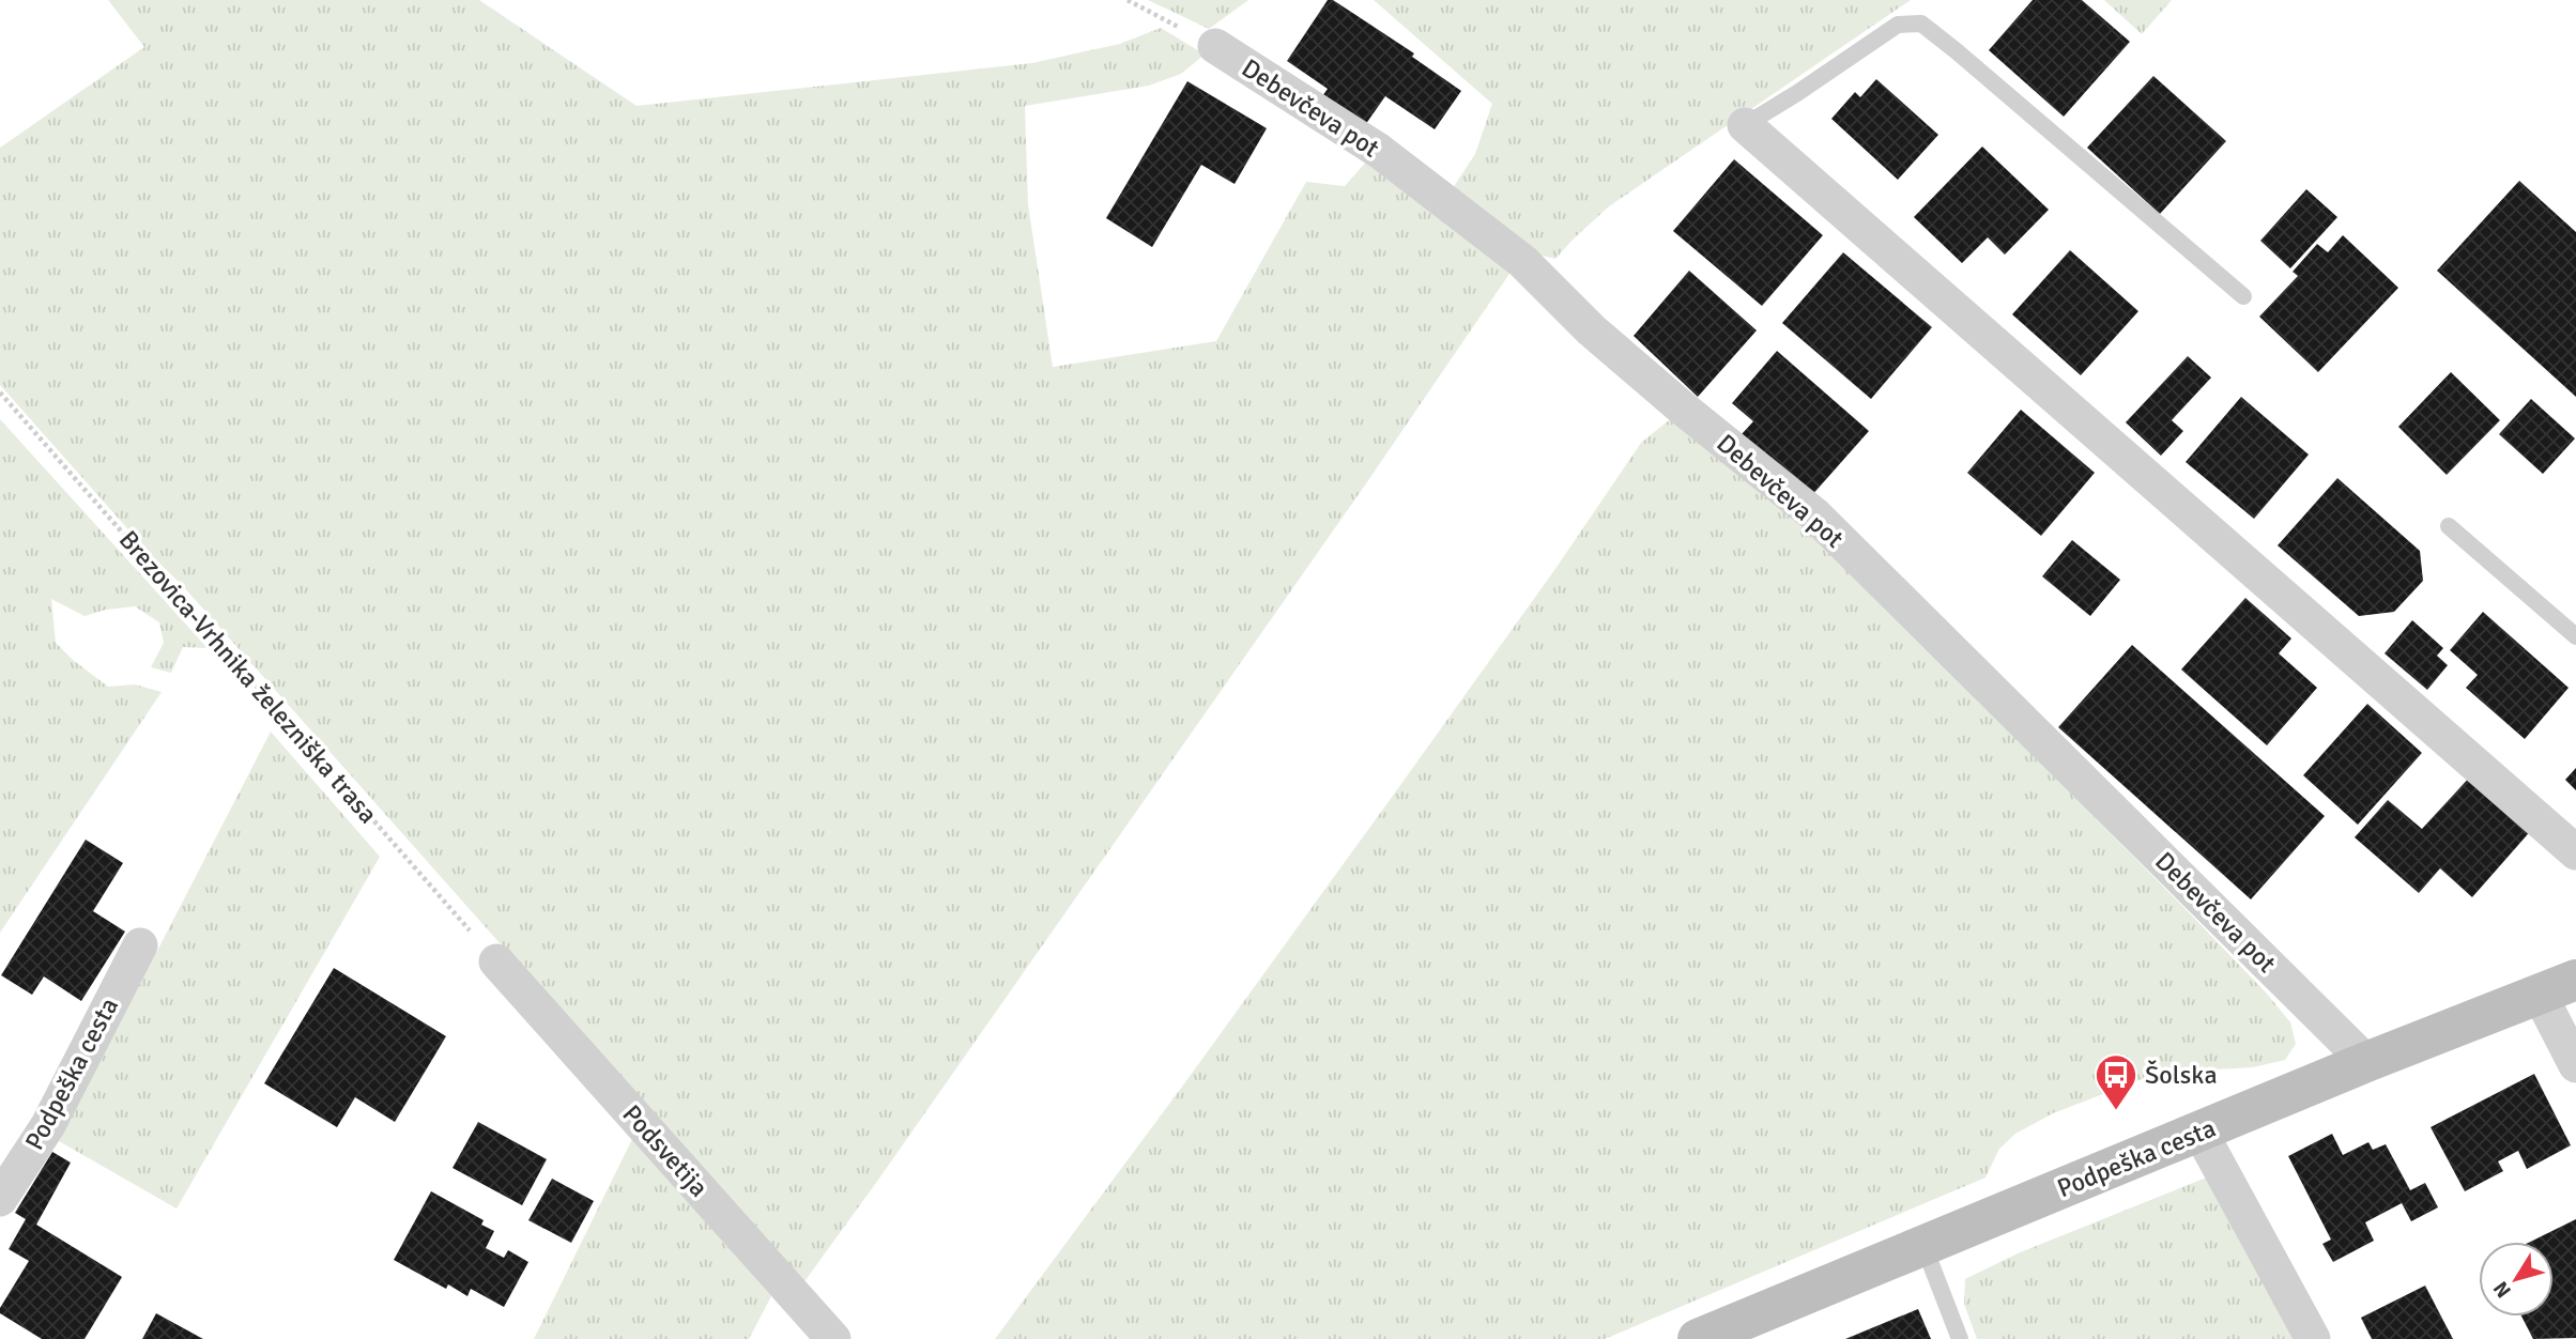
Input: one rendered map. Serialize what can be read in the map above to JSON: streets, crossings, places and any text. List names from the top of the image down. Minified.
{"streets":{"main road":["Podpeška cesta"],"street":["Debevčeva pot","Podsvetija"],"path":["Brezovica-Vrhnika železniška trasa"]},"crossings":[["Debevčeva pot","Podpeška cesta"],["Brezovica-Vrhnika železniška trasa","Podsvetija"]],"places":{"bus stop":["Šolska"]},"north":"bottom left"}
